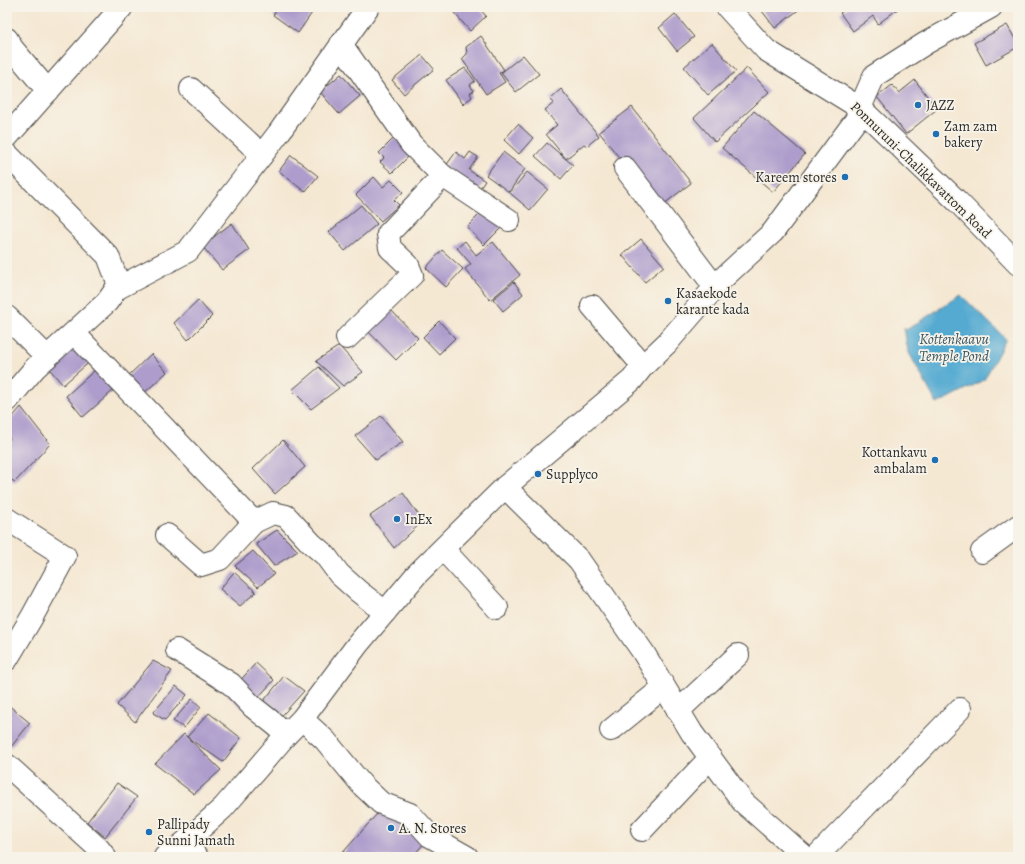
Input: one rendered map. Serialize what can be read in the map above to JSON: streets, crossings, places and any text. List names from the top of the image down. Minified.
{"streets":{"street":["Ponnuruni-Chalikkavattom Road"]},"water":["Kottenkaavu Temple Pond"],"places":["JAZZ","Zam zam bakery","Kareem stores","Kasaekode karante kada","Kottankavu ambalam","Supplyco","InEx","A. N. Stores","Pallipady Sunni Jamath"]}
